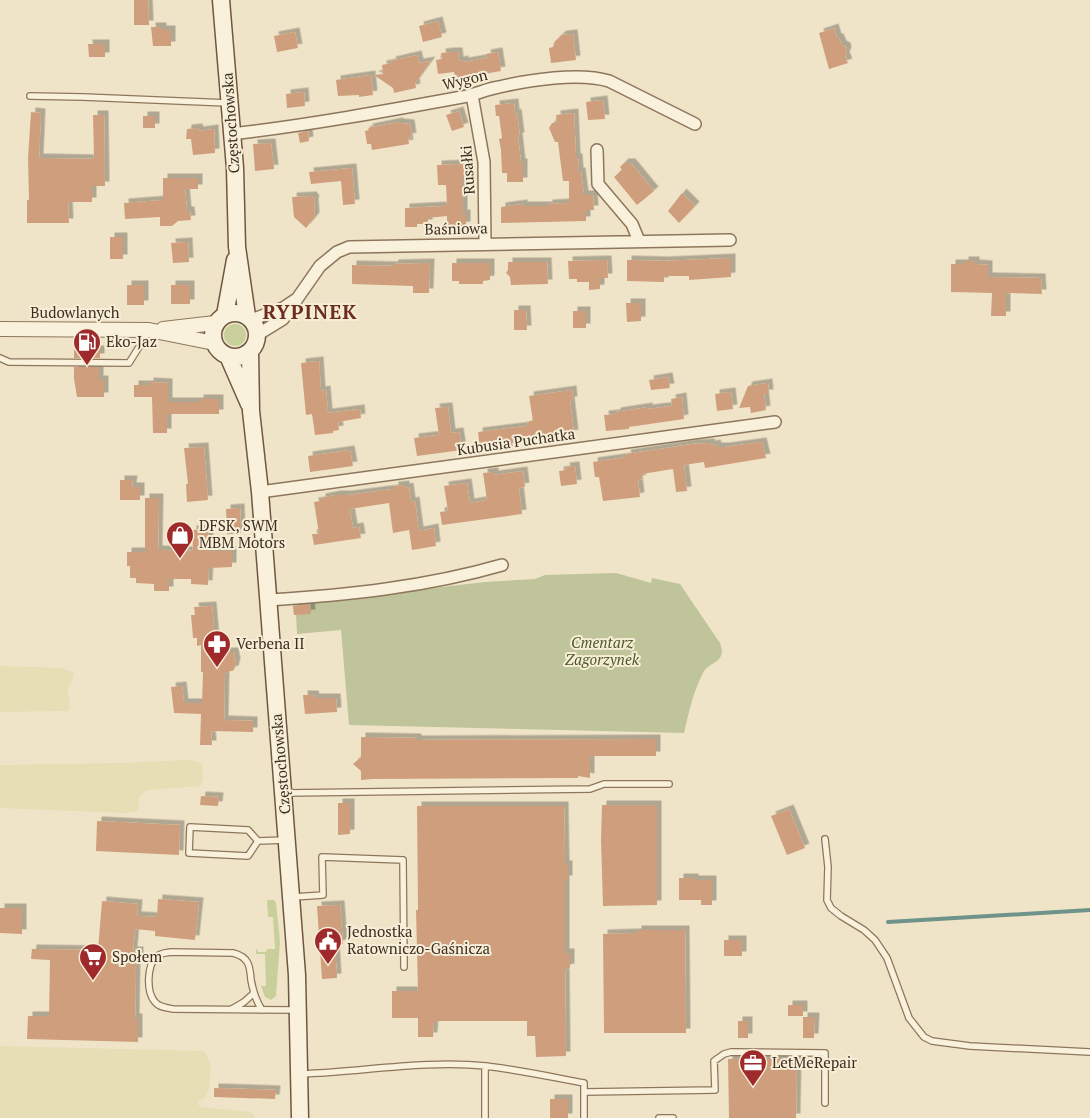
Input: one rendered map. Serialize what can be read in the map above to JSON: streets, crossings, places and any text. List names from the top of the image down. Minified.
{"streets":{"main road":["Częstochowska"],"street":["Wygon","Rusałki","Baśniowa","Budowlanych","Kubusia Puchatka"]},"crossings":[["Wygon","Częstochowska"],["Wygon","Rusałki"],["Częstochowska","Baśniowa"],["Częstochowska","Budowlanych"],["Częstochowska","Kubusia Puchatka"],["Rusałki","Baśniowa"],["Baśniowa","Budowlanych"]],"districts":["RYPINEK"],"parks":["Cmentarz Zagorzynek"],"places":{"fuel station":["Eko-Jaz"],"shop":["DFSK, SWM MBM Motors"],"pharmacy":["Verbena II"],"public building":["Jednostka Ratowniczo-Gaśnicza"],"supermarket":["Społem"],"office":["LetMeRepair"]}}
